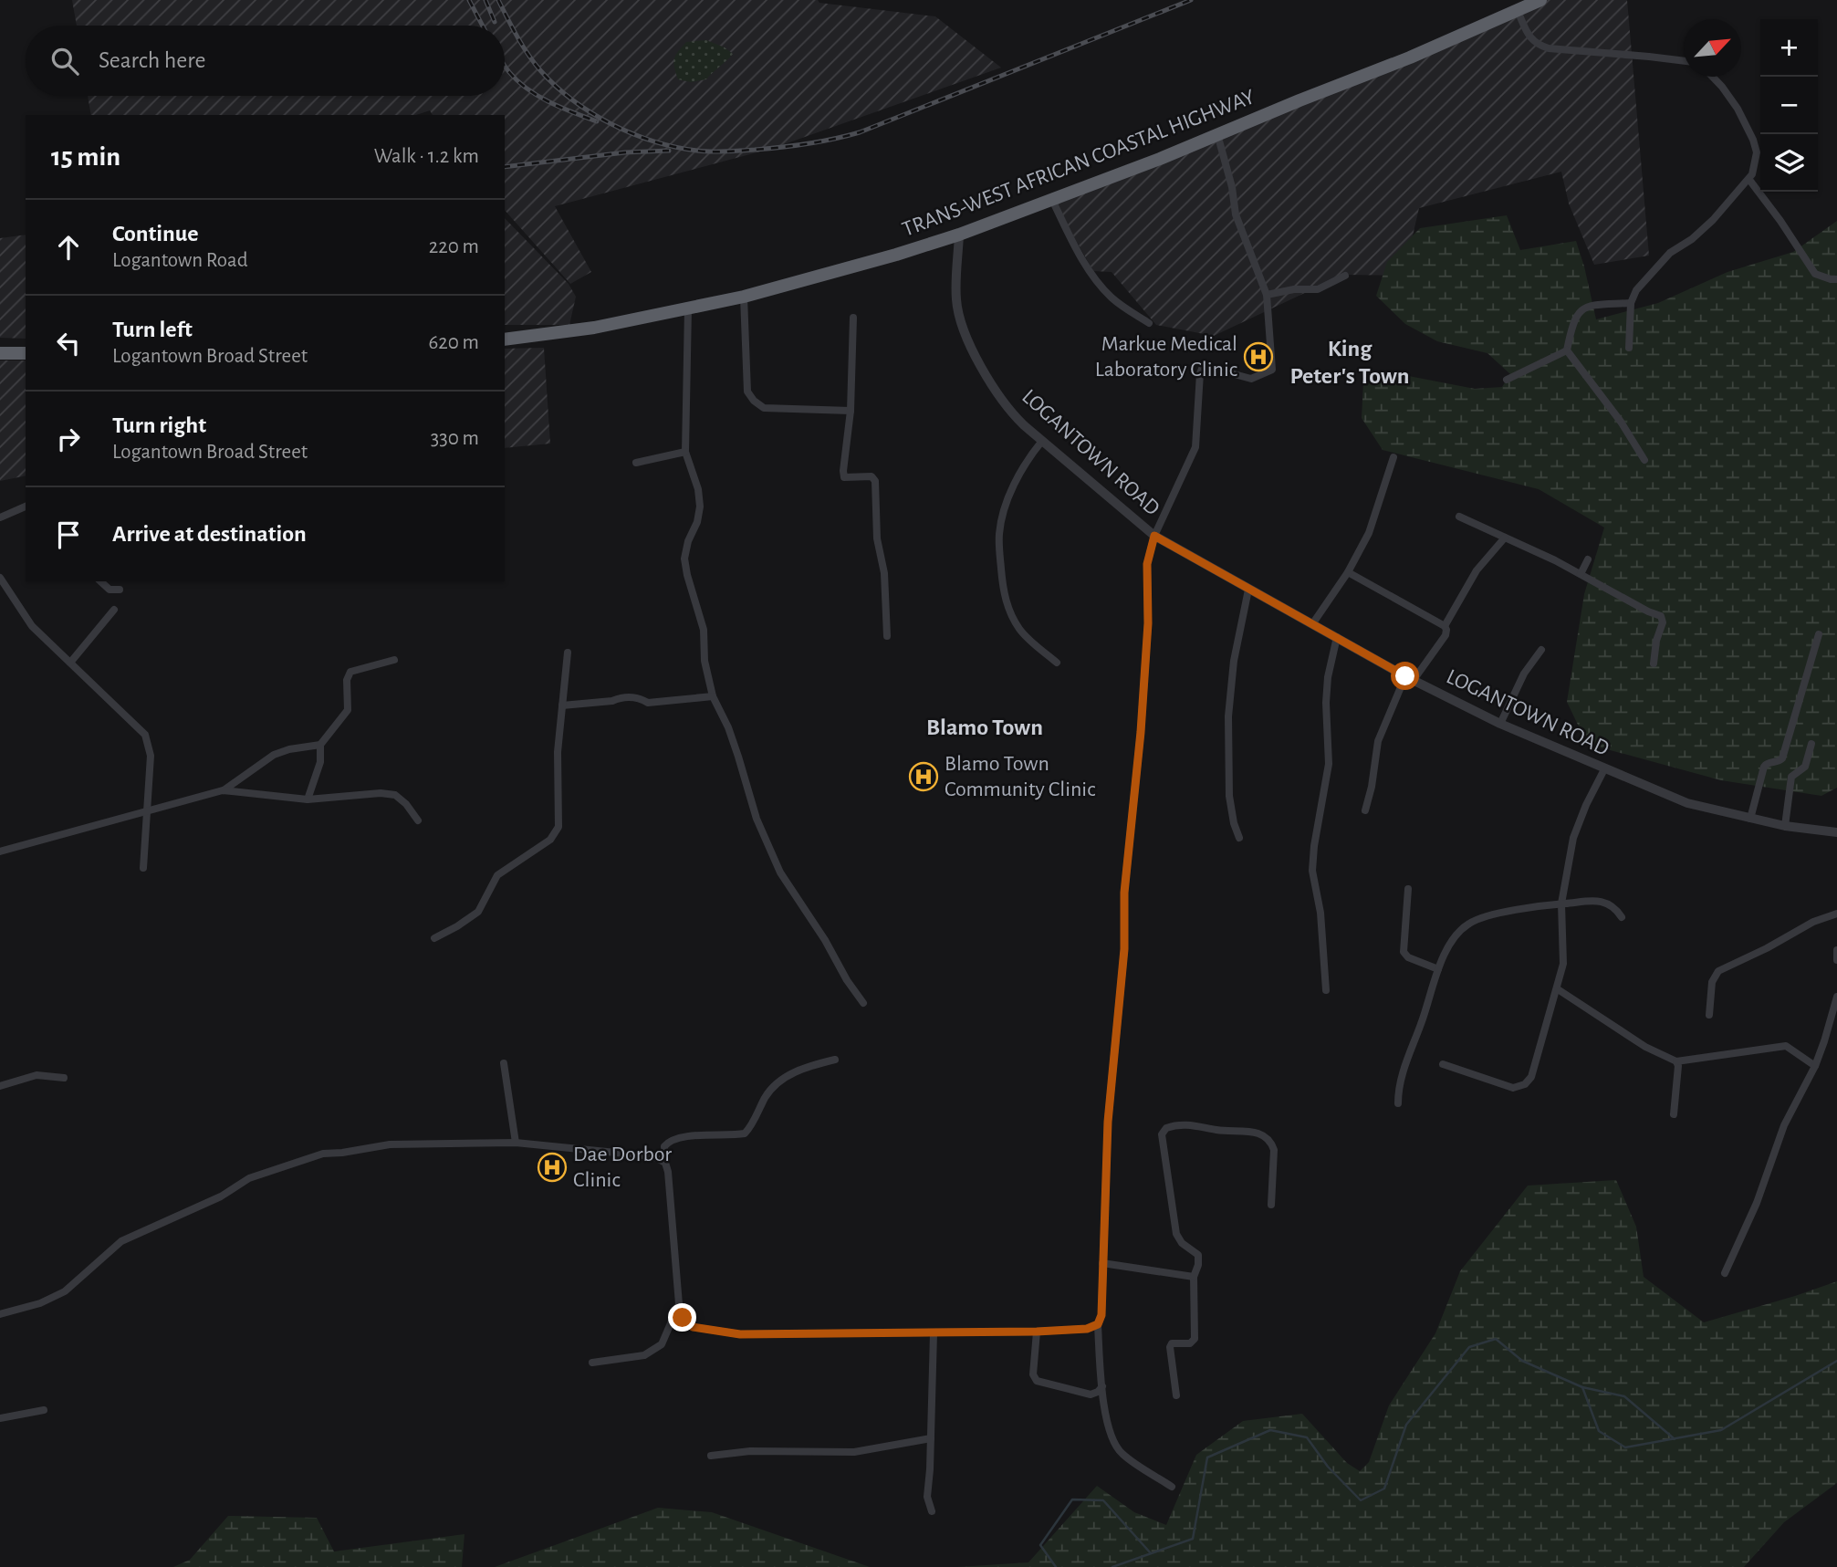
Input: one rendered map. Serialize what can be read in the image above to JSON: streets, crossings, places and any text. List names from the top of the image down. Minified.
{"streets":{"highway":["TRANS-WEST AFRICAN COASTAL HIGHWAY"],"street":["LOGANTOWN ROAD"]},"crossings":[["TRANS-WEST AFRICAN COASTAL HIGHWAY","LOGANTOWN ROAD"]],"districts":["King Peter's Town","Blamo Town"],"places":{"hospital":["Markue Medical Laboratory Clinic","Blamo Town Community Clinic","Dae Dorbor Clinic"]},"north":"top right","page":{"map_buttons":["+","−"],"search":"Search here","heading":["15 min","Walk · 1.2 km"],"list":[["Continue","Logantown Road","220 m"],["Turn left","Logantown Broad Street","620 m"],["Turn right","Logantown Broad Street","330 m"],"Arrive at destination"]}}
